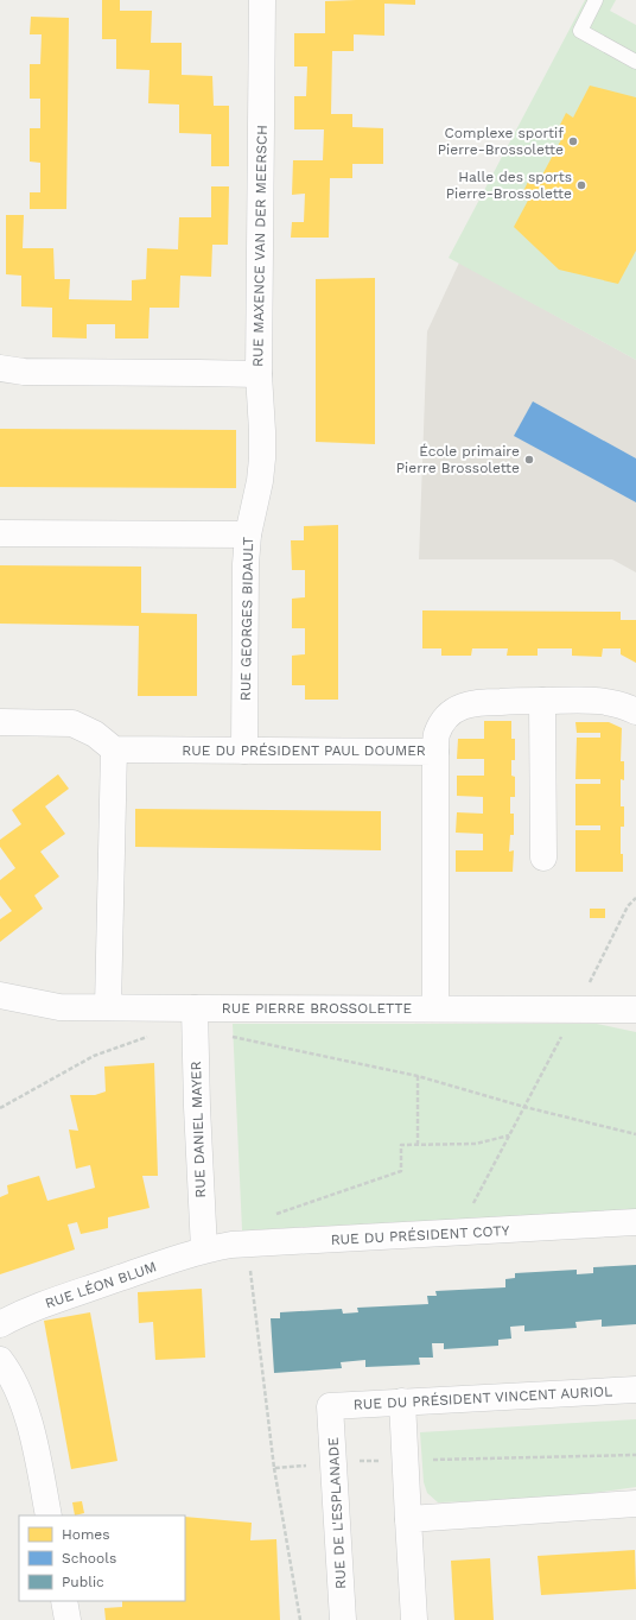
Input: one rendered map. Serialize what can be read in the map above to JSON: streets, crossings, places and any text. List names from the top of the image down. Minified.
{"streets":{"street":["RUE MAXENCE VAN DER MEERSCH","RUE GEORGES BIDAULT","RUE DU PRÉSIDENT PAUL DOUMER","RUE PIERRE BROSSOLETTE","RUE DANIEL MAYER","RUE DU PRÉSIDENT COTY","RUE LÉON BLUM","RUE DU PRÉSIDENT VINCENT AURIOL","RUE DE L'ESPLANADE"]},"crossings":[["RUE MAXENCE VAN DER MEERSCH","RUE GEORGES BIDAULT"],["RUE GEORGES BIDAULT","RUE DU PRÉSIDENT PAUL DOUMER"],["RUE DU PRÉSIDENT PAUL DOUMER","RUE PIERRE BROSSOLETTE"],["RUE PIERRE BROSSOLETTE","RUE DANIEL MAYER"],["RUE DANIEL MAYER","RUE DU PRÉSIDENT COTY"],["RUE DANIEL MAYER","RUE LÉON BLUM"],["RUE DU PRÉSIDENT COTY","RUE LÉON BLUM"],["RUE DU PRÉSIDENT VINCENT AURIOL","RUE DE L'ESPLANADE"]],"places":["Complexe sportif Pierre-Brossolette","Halle des sports Pierre-Brossolette","École primaire Pierre Brossolette"],"legend":["Homes","Schools","Public"]}
